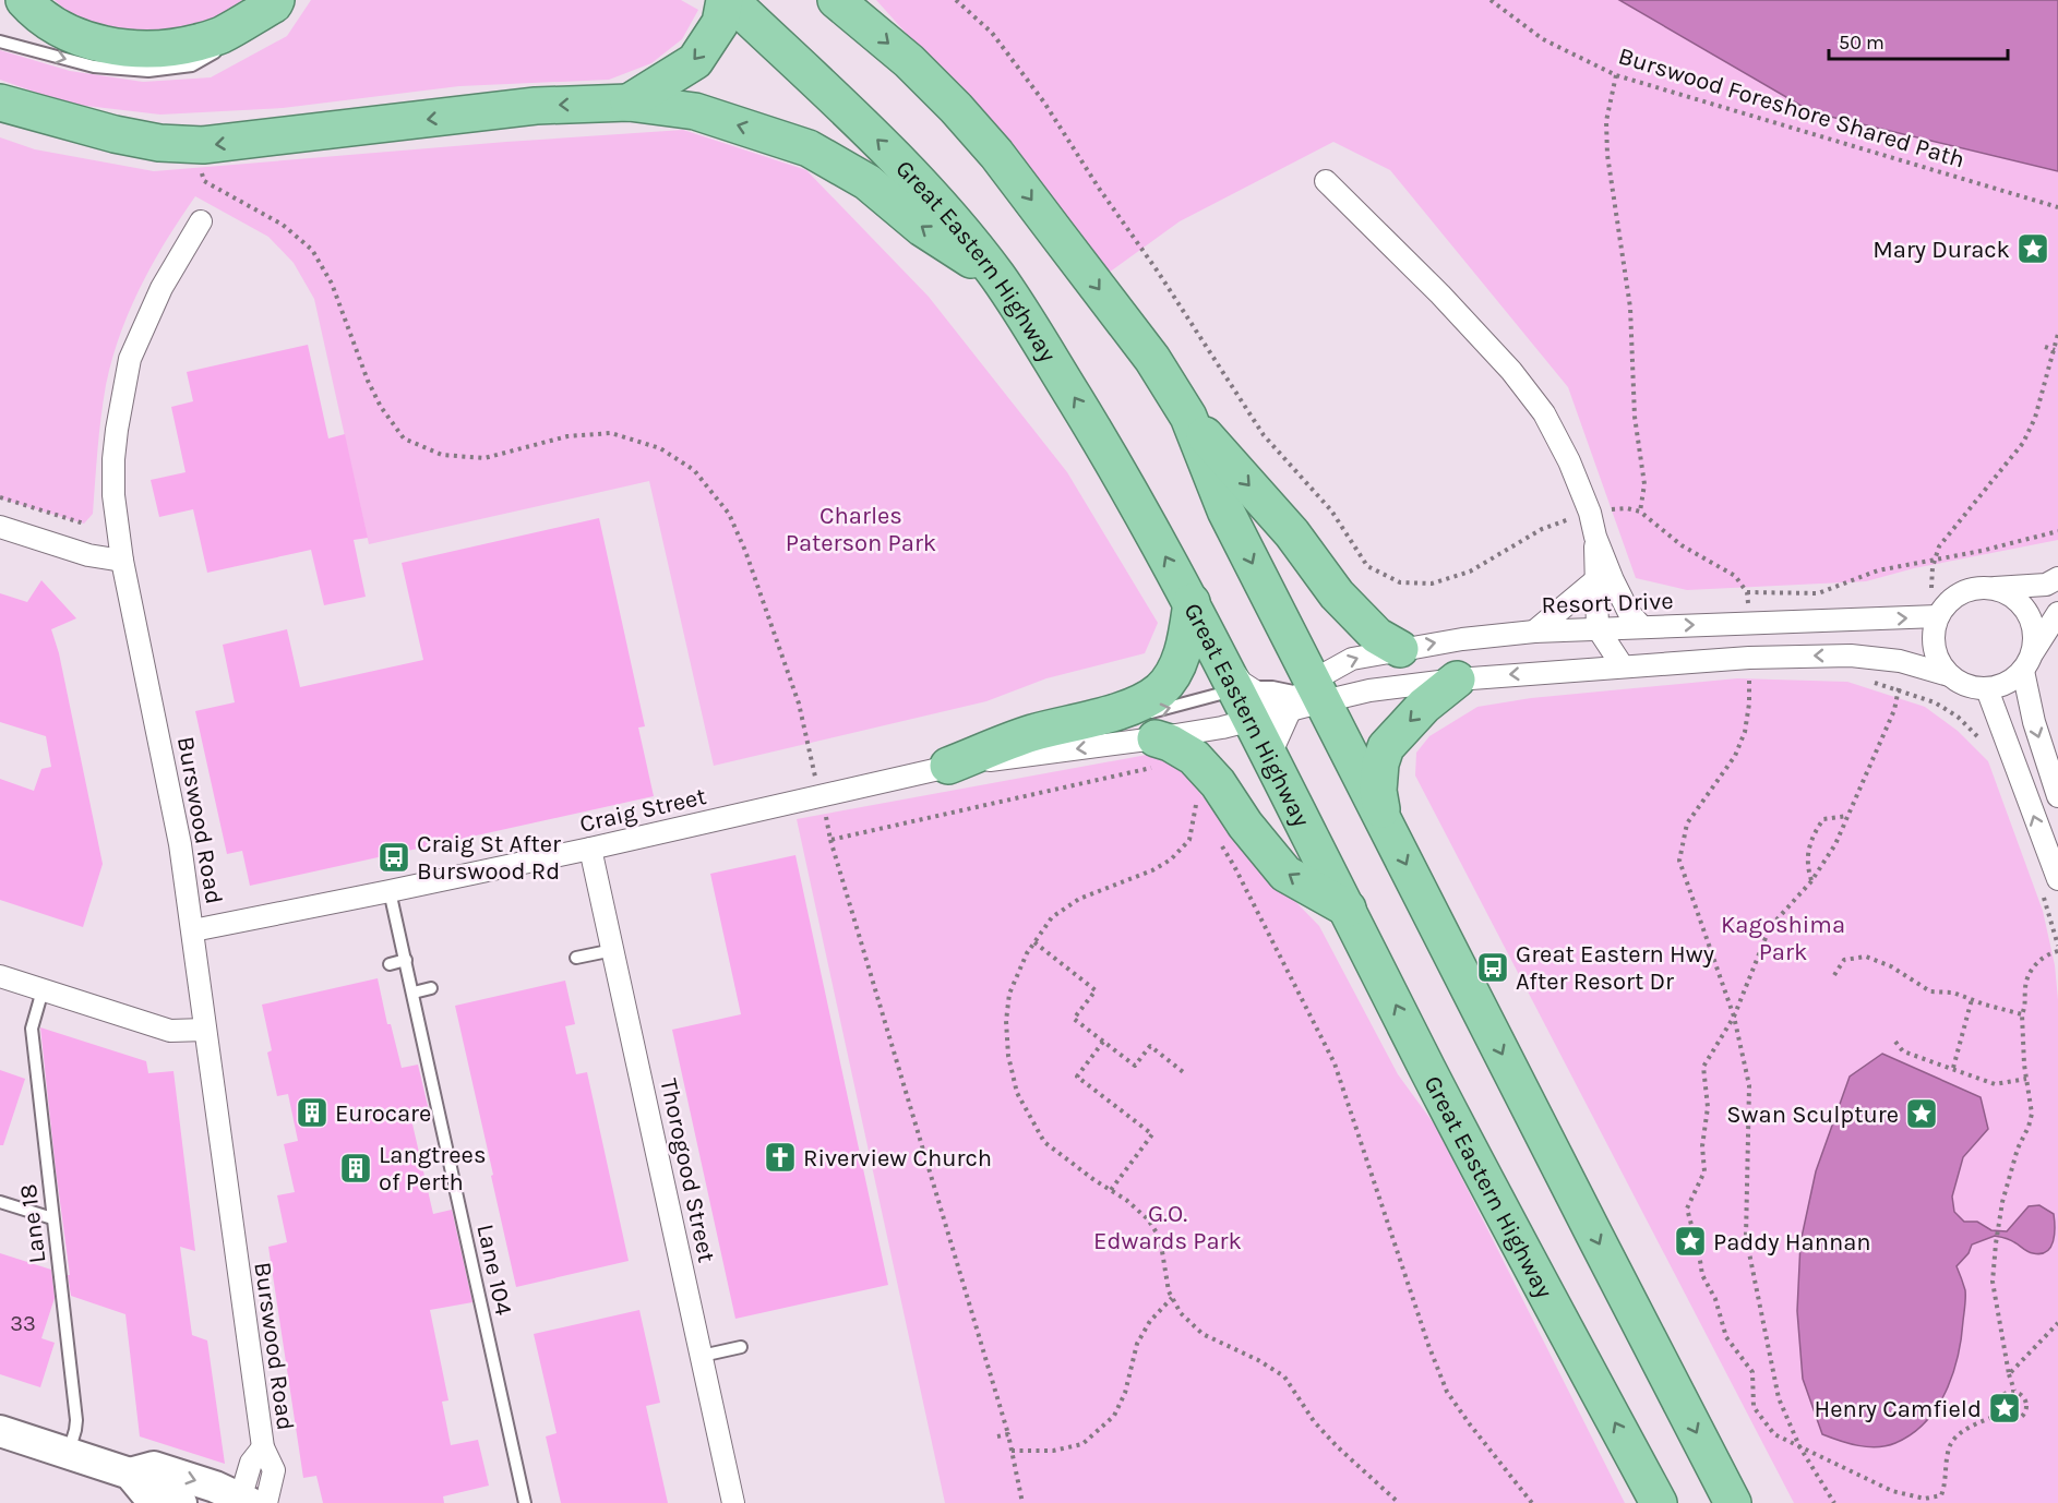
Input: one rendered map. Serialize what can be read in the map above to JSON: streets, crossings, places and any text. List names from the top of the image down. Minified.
{"streets":{"highway":["Great Eastern Highway"],"street":["Resort Drive","Craig Street","Burswood Road","Thorogood Street"],"lane":["Lane 18","Lane 104"],"path":["Burswood Foreshore Shared Path"]},"crossings":[["Great Eastern Highway","Craig Street"],["Resort Drive","Craig Street"],["Craig Street","Burswood Road"],["Craig Street","Thorogood Street"],["Craig Street","Lane 104"]],"parks":["Charles Paterson Park","Kagoshima Park","G.O. Edwards Park"],"places":{"place":["Mary Durack","Swan Sculpture","Paddy Hannan","Henry Camfield"],"bus stop":["Craig St After Burswood Rd","Great Eastern Hwy After Resort Dr"],"building":["Eurocare","Langtrees of Perth"],"church":["Riverview Church"]},"house_numbers":["33"],"scale_bar":"50 m"}
